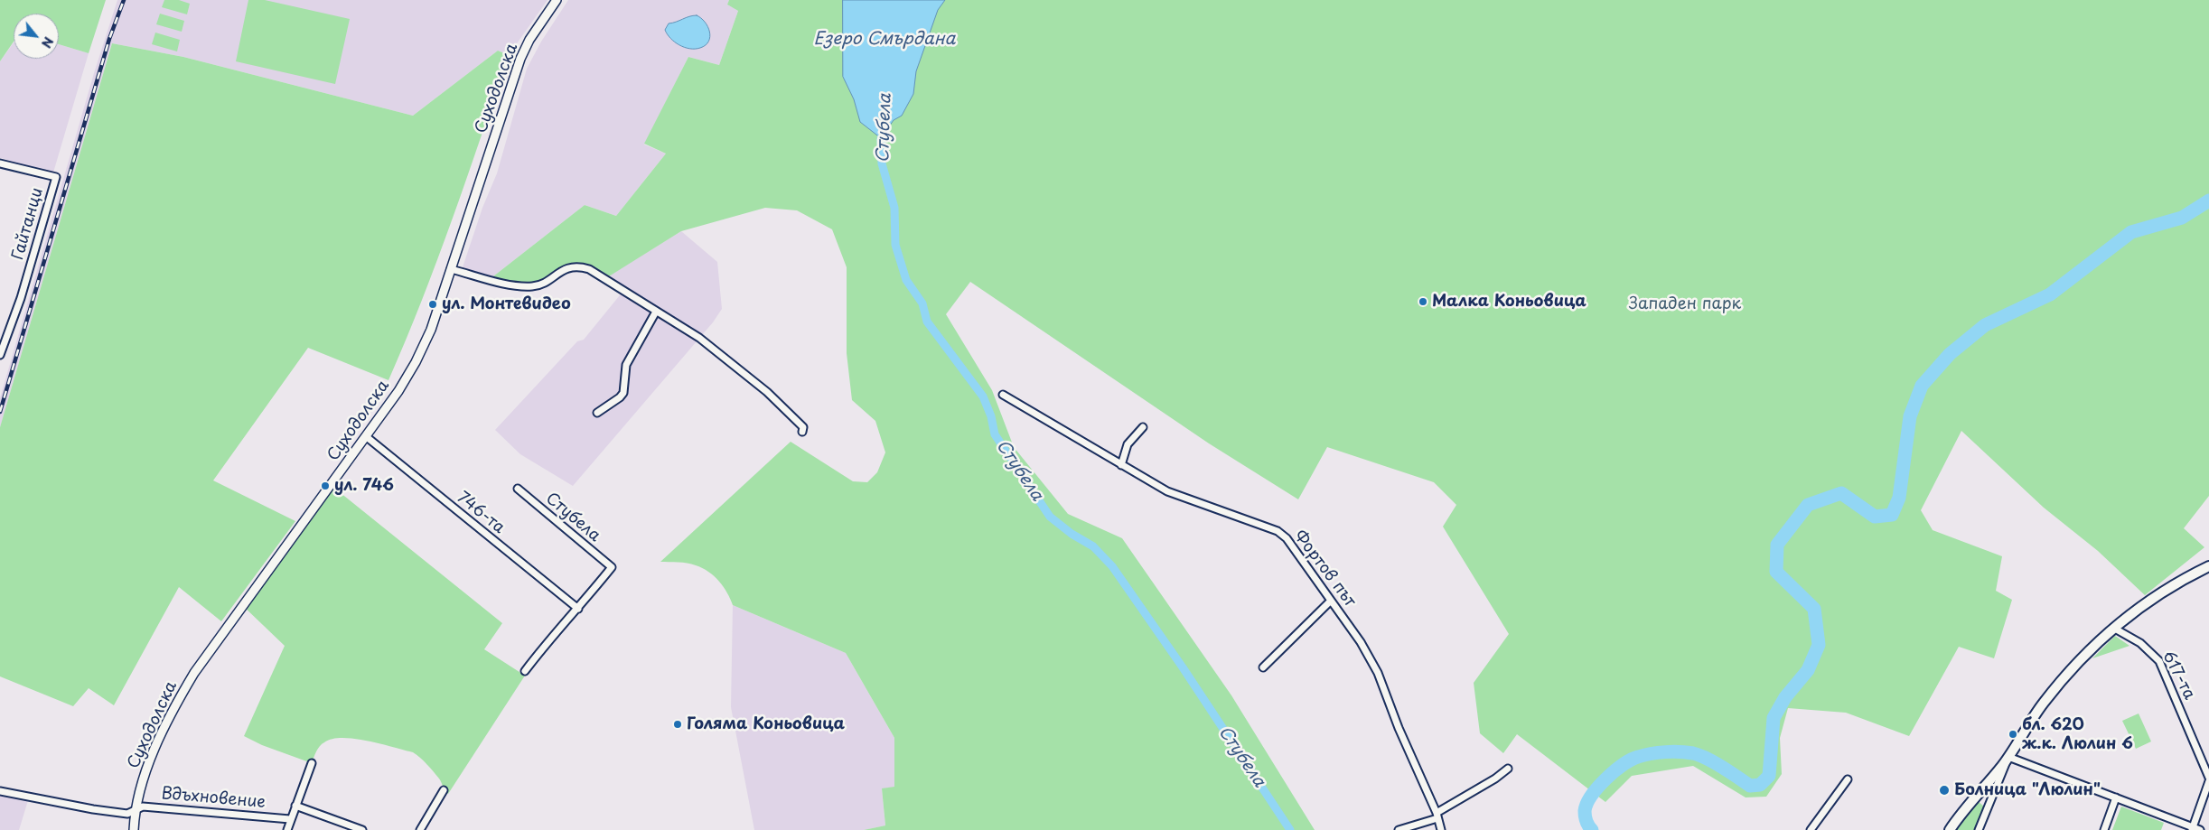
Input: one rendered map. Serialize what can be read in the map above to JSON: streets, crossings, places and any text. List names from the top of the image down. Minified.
{"streets":{"street":["Суходолска","Гайтанци","746-та","Стубела","Фортов път","617-та","Вдъхновение"]},"crossings":[["Суходолска","746-та"],["Суходолска","Вдъхновение"],["746-та","Стубела"]],"water":["Езеро Смърдана","Стубела"],"parks":["Западен парк"],"places":["Малка Коньовица","ул. Монтевидео","ул. 746","Голяма Коньовица","бл. 620 ж.к. Люлин 6","Болница \"Люлин\""],"north":"bottom right"}
